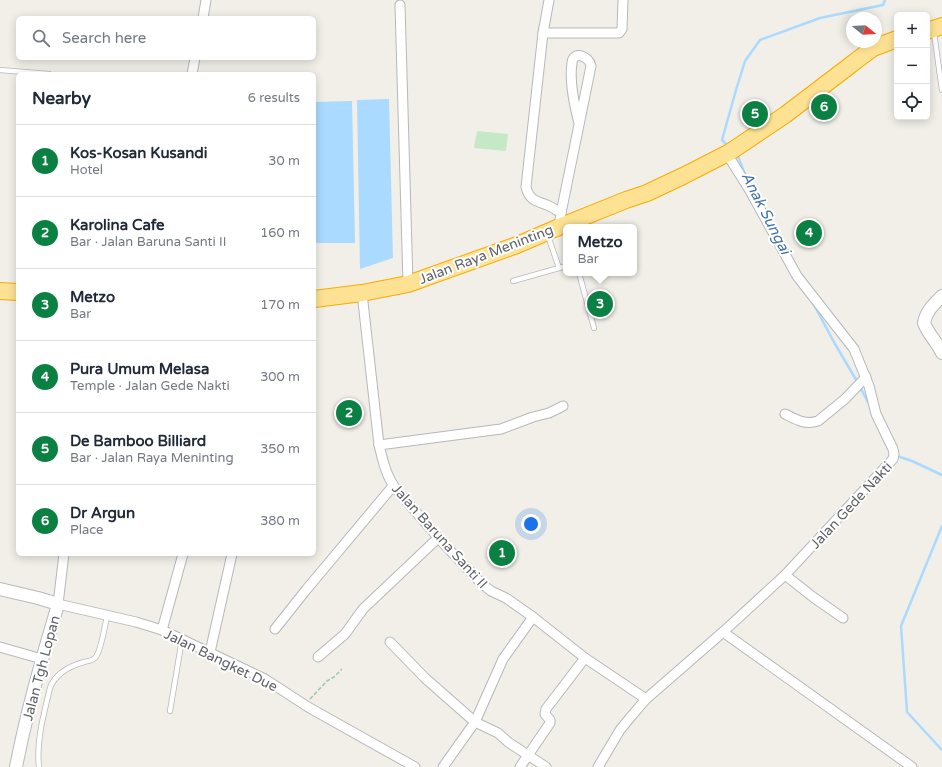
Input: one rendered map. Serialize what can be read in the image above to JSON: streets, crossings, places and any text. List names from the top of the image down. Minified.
{"streets":{"highway":["Jalan Raya Meninting"],"street":["Jalan Gede Nakti","Jalan Baruna Santi II","Jalan Bangket Due","Jalan Tgh Lopan"]},"crossings":[["Jalan Raya Meninting","Jalan Gede Nakti"],["Jalan Raya Meninting","Jalan Baruna Santi II"],["Jalan Gede Nakti","Jalan Baruna Santi II"],["Jalan Bangket Due","Jalan Tgh Lopan"]],"water":["Anak Sungai"],"north":"right","page":{"map_buttons":["+","−"],"search":"Search here","heading":["Nearby","6 results"],"pins":["6","5","4","3","2","1"],"list":[{"mark":"1","name":"Kos-Kosan Kusandi","note":"Hotel","value":"30 m"},{"mark":"2","name":"Karolina Cafe","note":"Bar · Jalan Baruna Santi II","value":"160 m"},{"mark":"3","name":"Metzo","note":"Bar","value":"170 m"},{"mark":"4","name":"Pura Umum Melasa","note":"Temple · Jalan Gede Nakti","value":"300 m"},{"mark":"5","name":"De Bamboo Billiard","note":"Bar · Jalan Raya Meninting","value":"350 m"},{"mark":"6","name":"Dr Argun","note":"Place","value":"380 m"}],"popup":["Metzo","Bar"]}}
